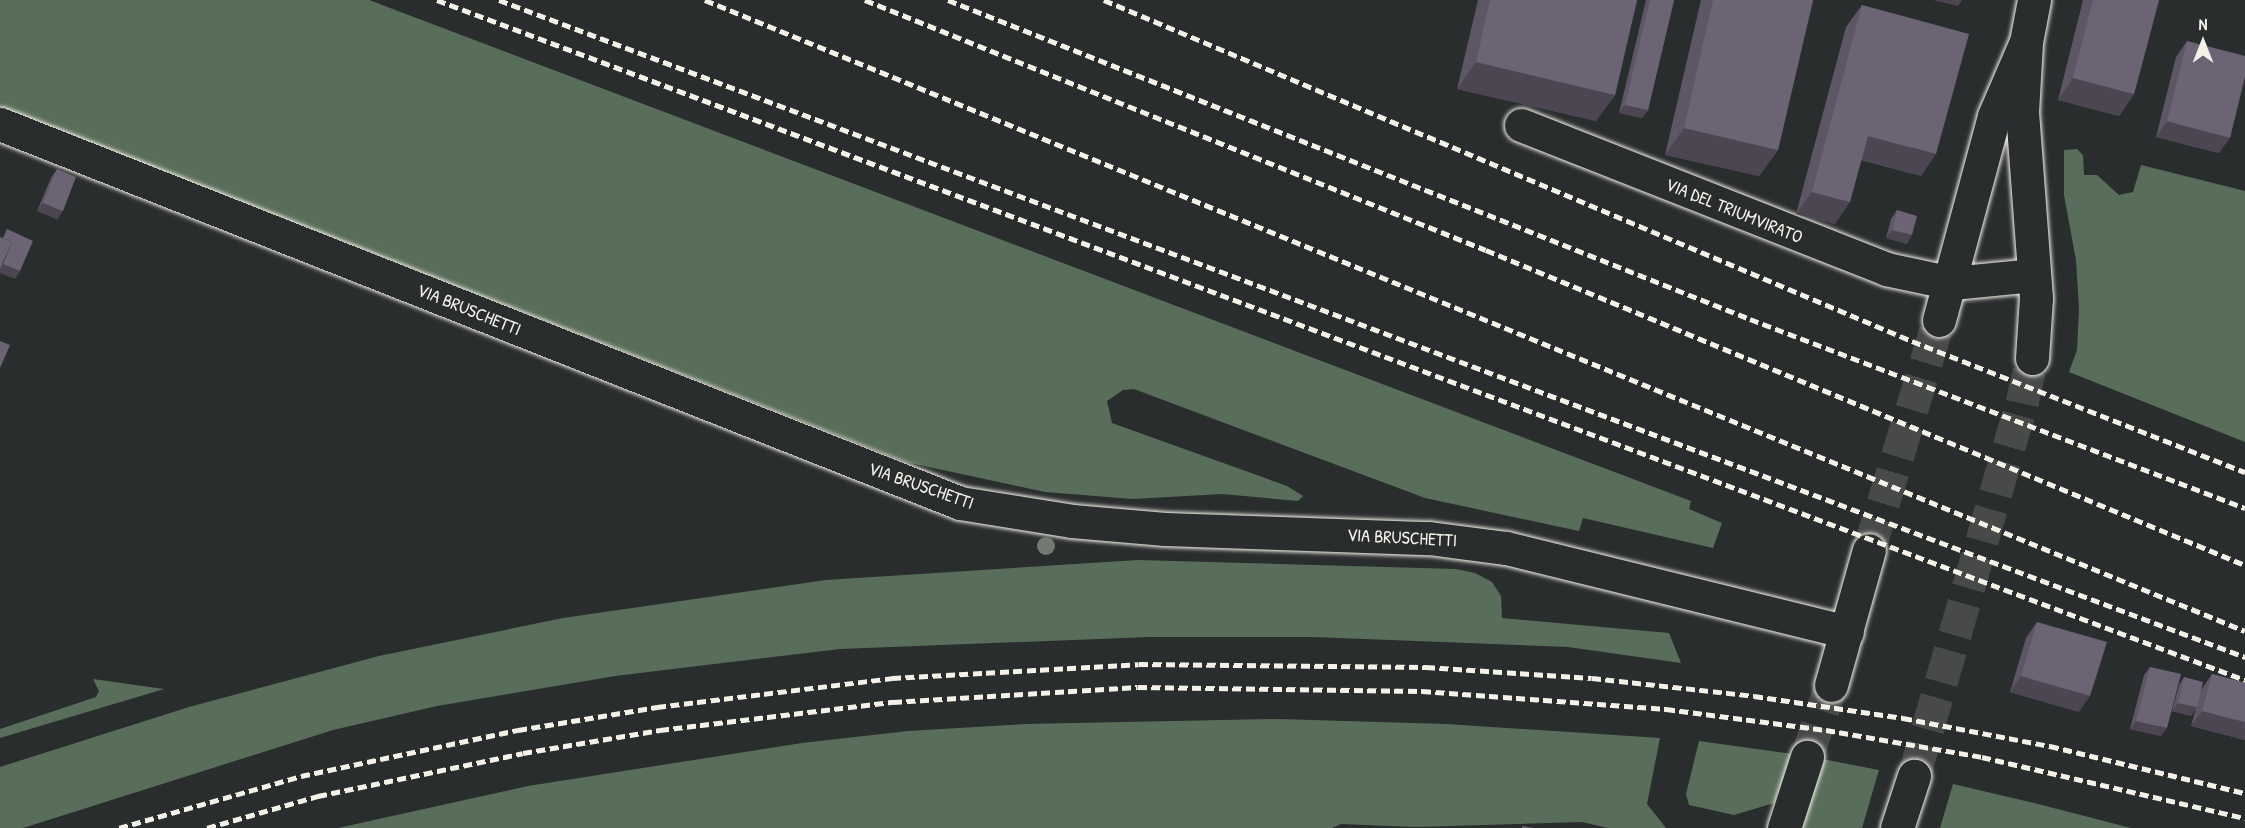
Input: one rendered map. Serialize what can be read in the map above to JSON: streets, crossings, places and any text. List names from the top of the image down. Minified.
{"streets":{"street":["VIA DEL TRIUMVIRATO","VIA BRUSCHETTI"]},"north":"top"}
